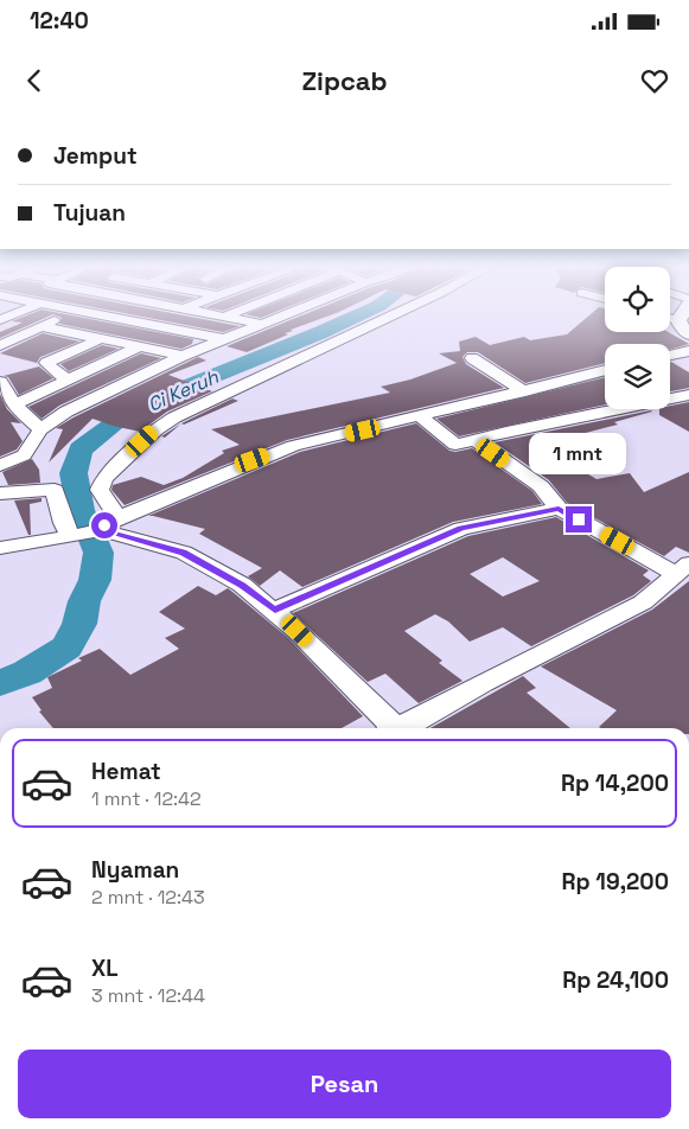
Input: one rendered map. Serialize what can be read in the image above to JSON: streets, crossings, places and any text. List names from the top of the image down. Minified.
{"water":["Ci Keruh"],"page":{"status":"12:40","header":"Zipcab","banner":["Jemput","Tujuan"],"bubble":"1 mnt","list":[{"name":"Hemat","note":"1 mnt · 12:42","value":"Rp 14,200"},{"name":"Nyaman","note":"2 mnt · 12:43","value":"Rp 19,200"},{"name":"XL","note":"3 mnt · 12:44","value":"Rp 24,100"}],"buttons":"Pesan"}}
